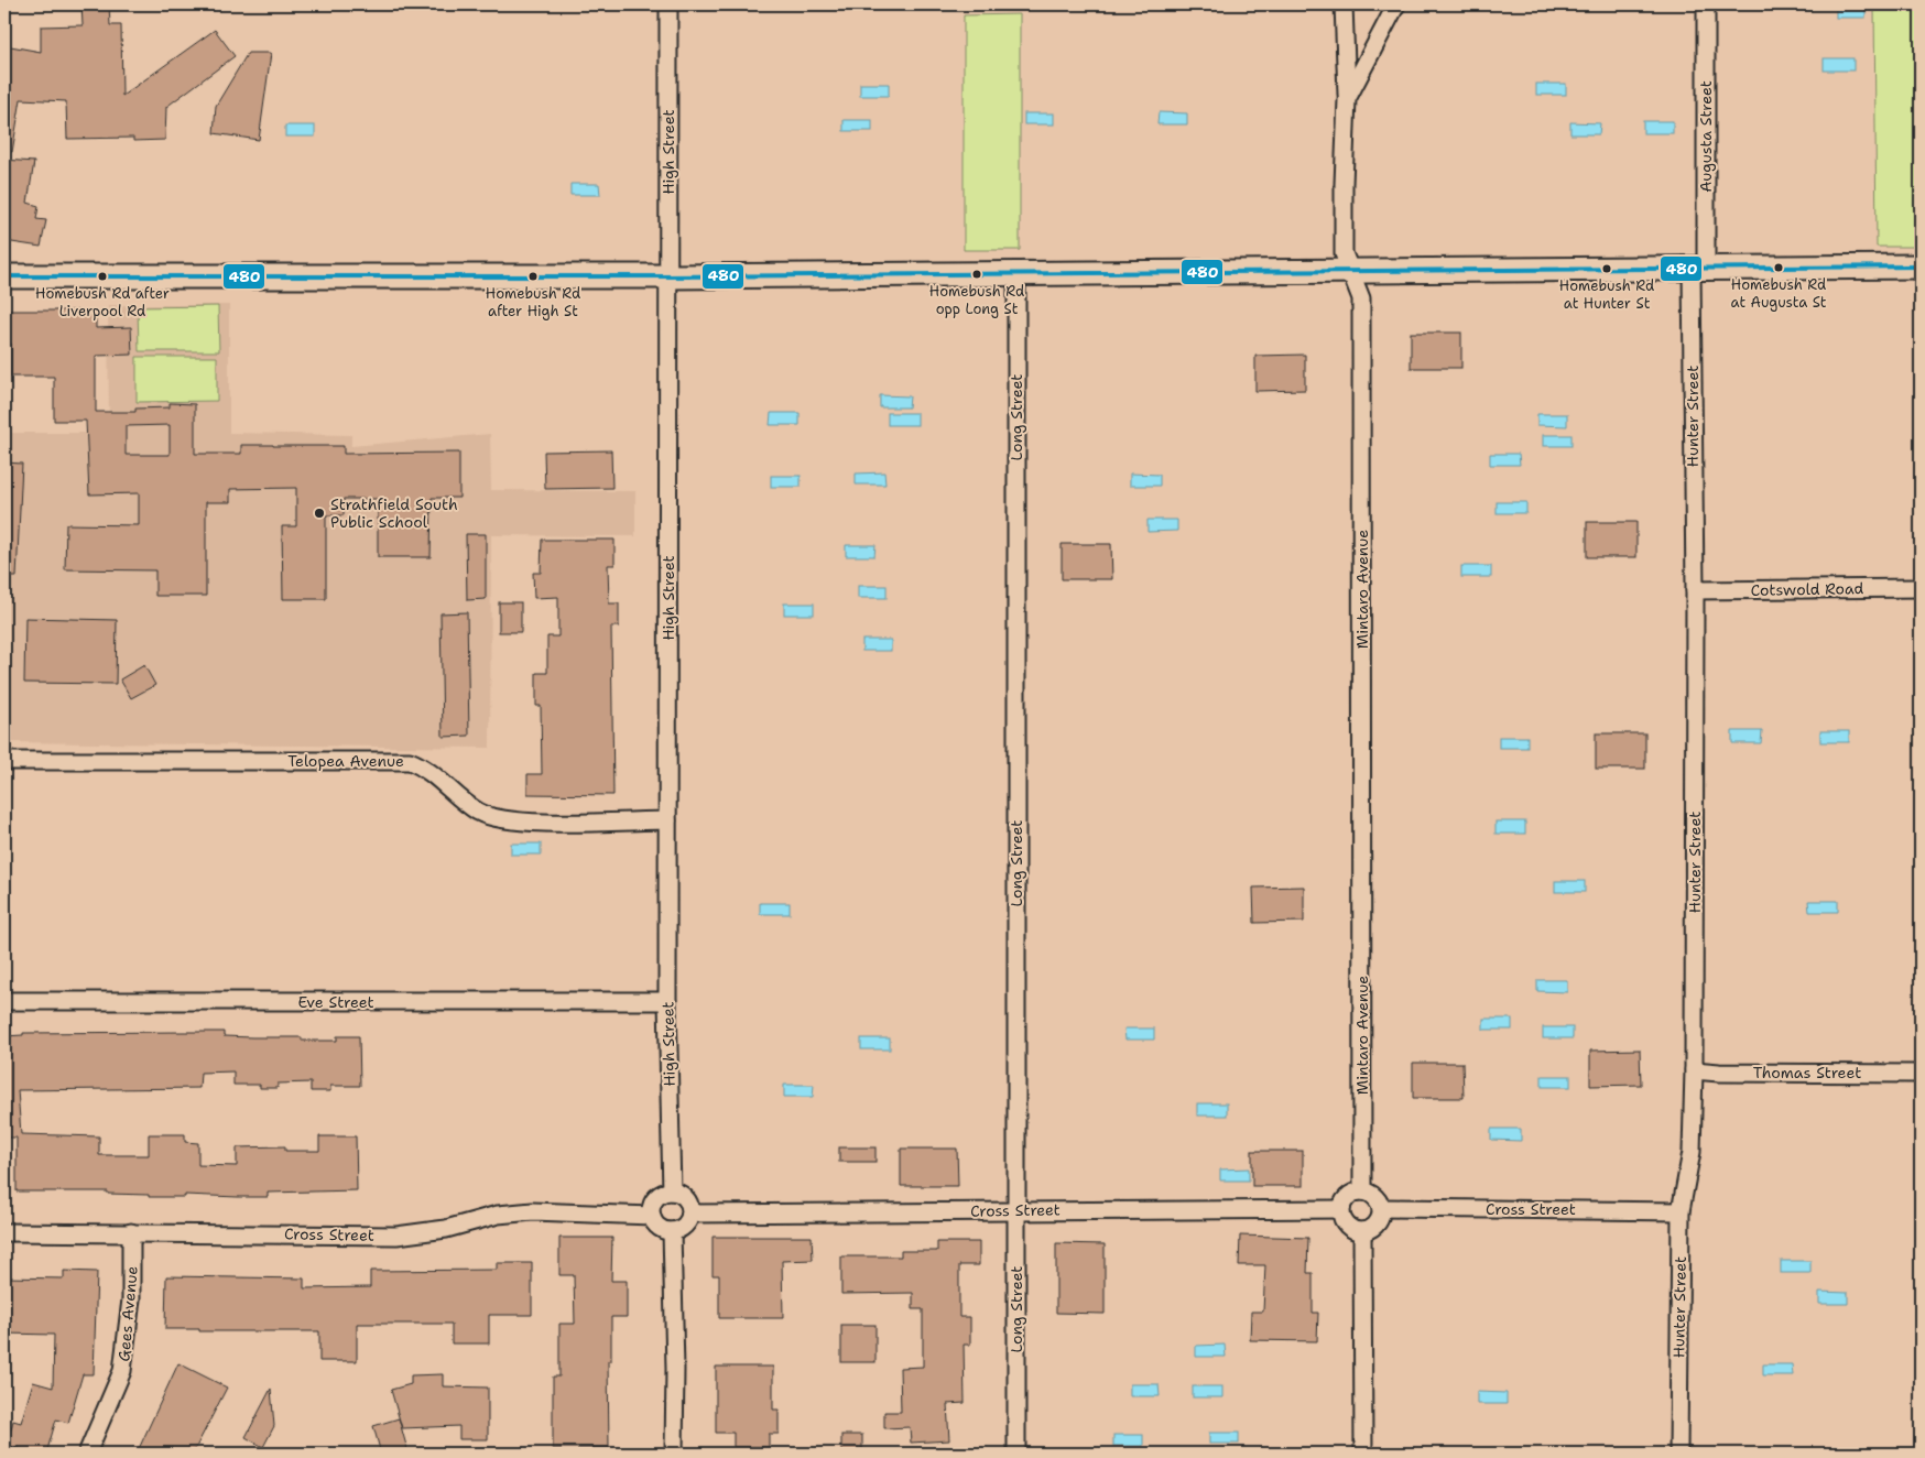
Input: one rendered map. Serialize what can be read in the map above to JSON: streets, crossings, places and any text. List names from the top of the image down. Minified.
{"streets":{"street":["Augusta Street","High Street","Hunter Street","Long Street","Mintaro Avenue","Cotswold Road","Telopea Avenue","Eve Street","Thomas Street","Cross Street","Gees Avenue"]},"crossings":[["Augusta Street","Hunter Street"],["High Street","Telopea Avenue"],["High Street","Eve Street"],["High Street","Cross Street"],["Hunter Street","Cotswold Road"],["Hunter Street","Thomas Street"],["Hunter Street","Cross Street"],["Long Street","Cross Street"],["Mintaro Avenue","Cross Street"],["Cross Street","Gees Avenue"]],"places":["Homebush Rd at Augusta St","Homebush Rd at Hunter St","Homebush Rd opp Long St","Homebush Rd after Liverpool Rd","Homebush Rd after High St","Strathfield South Public School"],"lines":["transit line 480"]}
